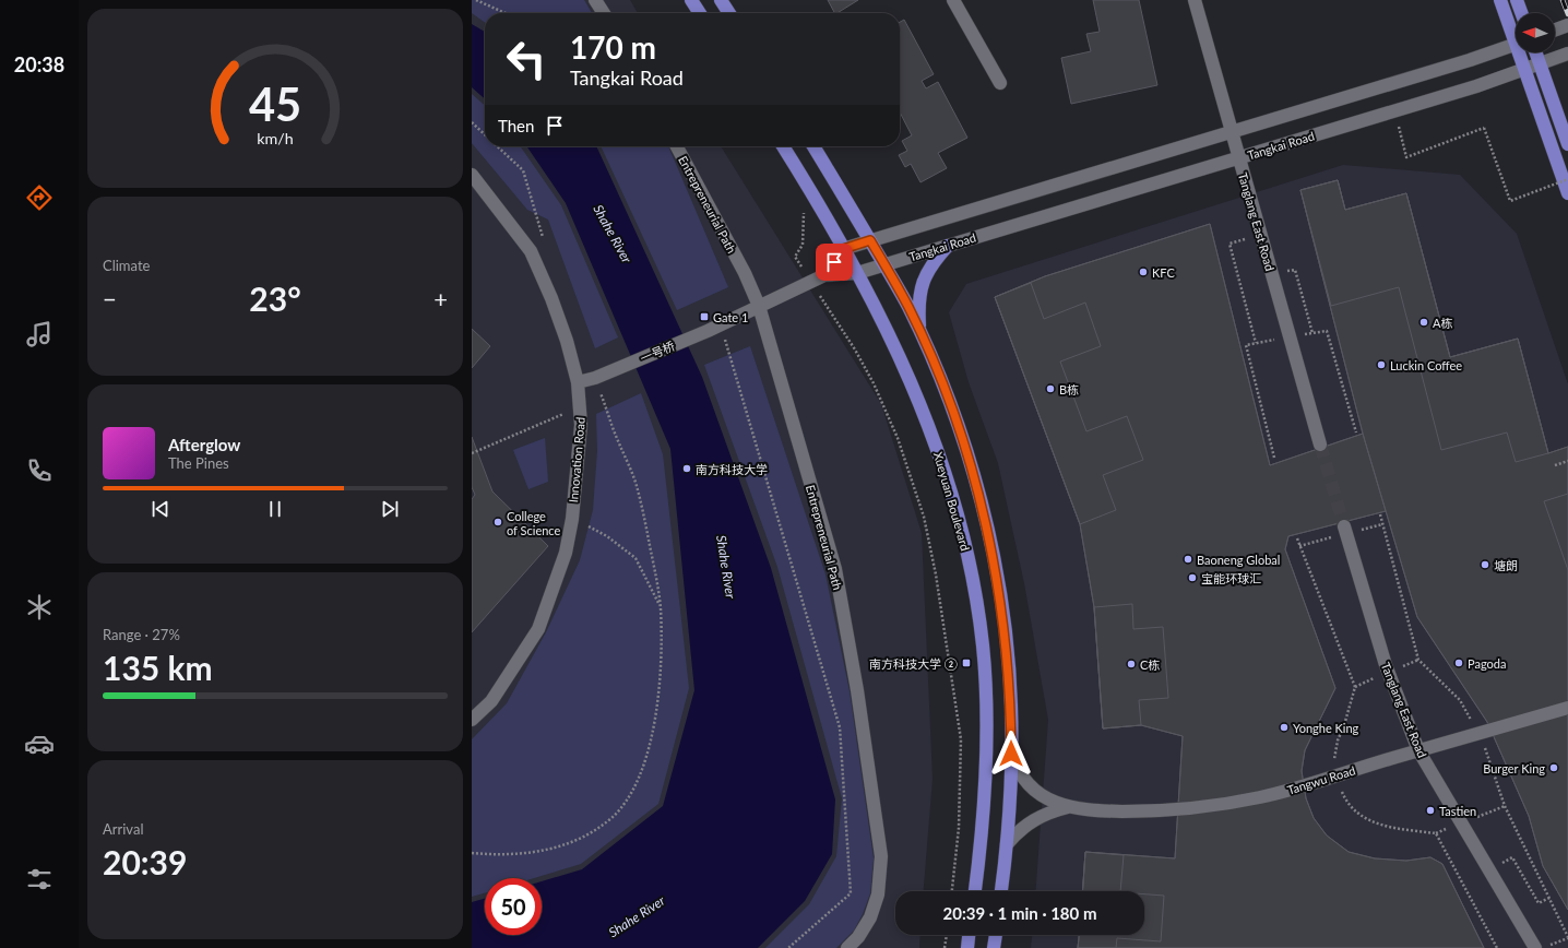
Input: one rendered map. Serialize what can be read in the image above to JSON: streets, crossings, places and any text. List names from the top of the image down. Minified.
{"streets":{"main road":["Xueyuan Boulevard"],"street":["Tangkai Road","Entrepreneurial Path","Tanglang East Road","一号桥","Innovation Road","Tangwu Road"]},"crossings":[["Tangkai Road","Tanglang East Road"],["Tangkai Road","一号桥"],["Tangkai Road","Xueyuan Boulevard"],["Entrepreneurial Path","一号桥"],["Tanglang East Road","Tangwu Road"],["一号桥","Innovation Road"],["Xueyuan Boulevard","Tangwu Road"]],"water":["Shahe River"],"places":{"other":["KFC","A栋","Luckin Coffee","B栋","南方科技大学","College of Science","Baoneng Global","塘朗","宝能环球汇","Pagoda","C栋","Yonghe King","Burger King","Tastien"],"transit":["Gate 1","南方科技大学 ②"]},"north":"left","page":{"tabs":"20:38","turn":["170 m","Tangkai Road"],"then":"Then","tile":["Climate",["Range · 27%","135 km"],["Arrival","20:39"]],"heat":["−","23°","+"],"song":["Afterglow","The Pines"],"limit":"50","trip":"20:39 · 1 min · 180 m","gauge":["45","km/h"]}}
